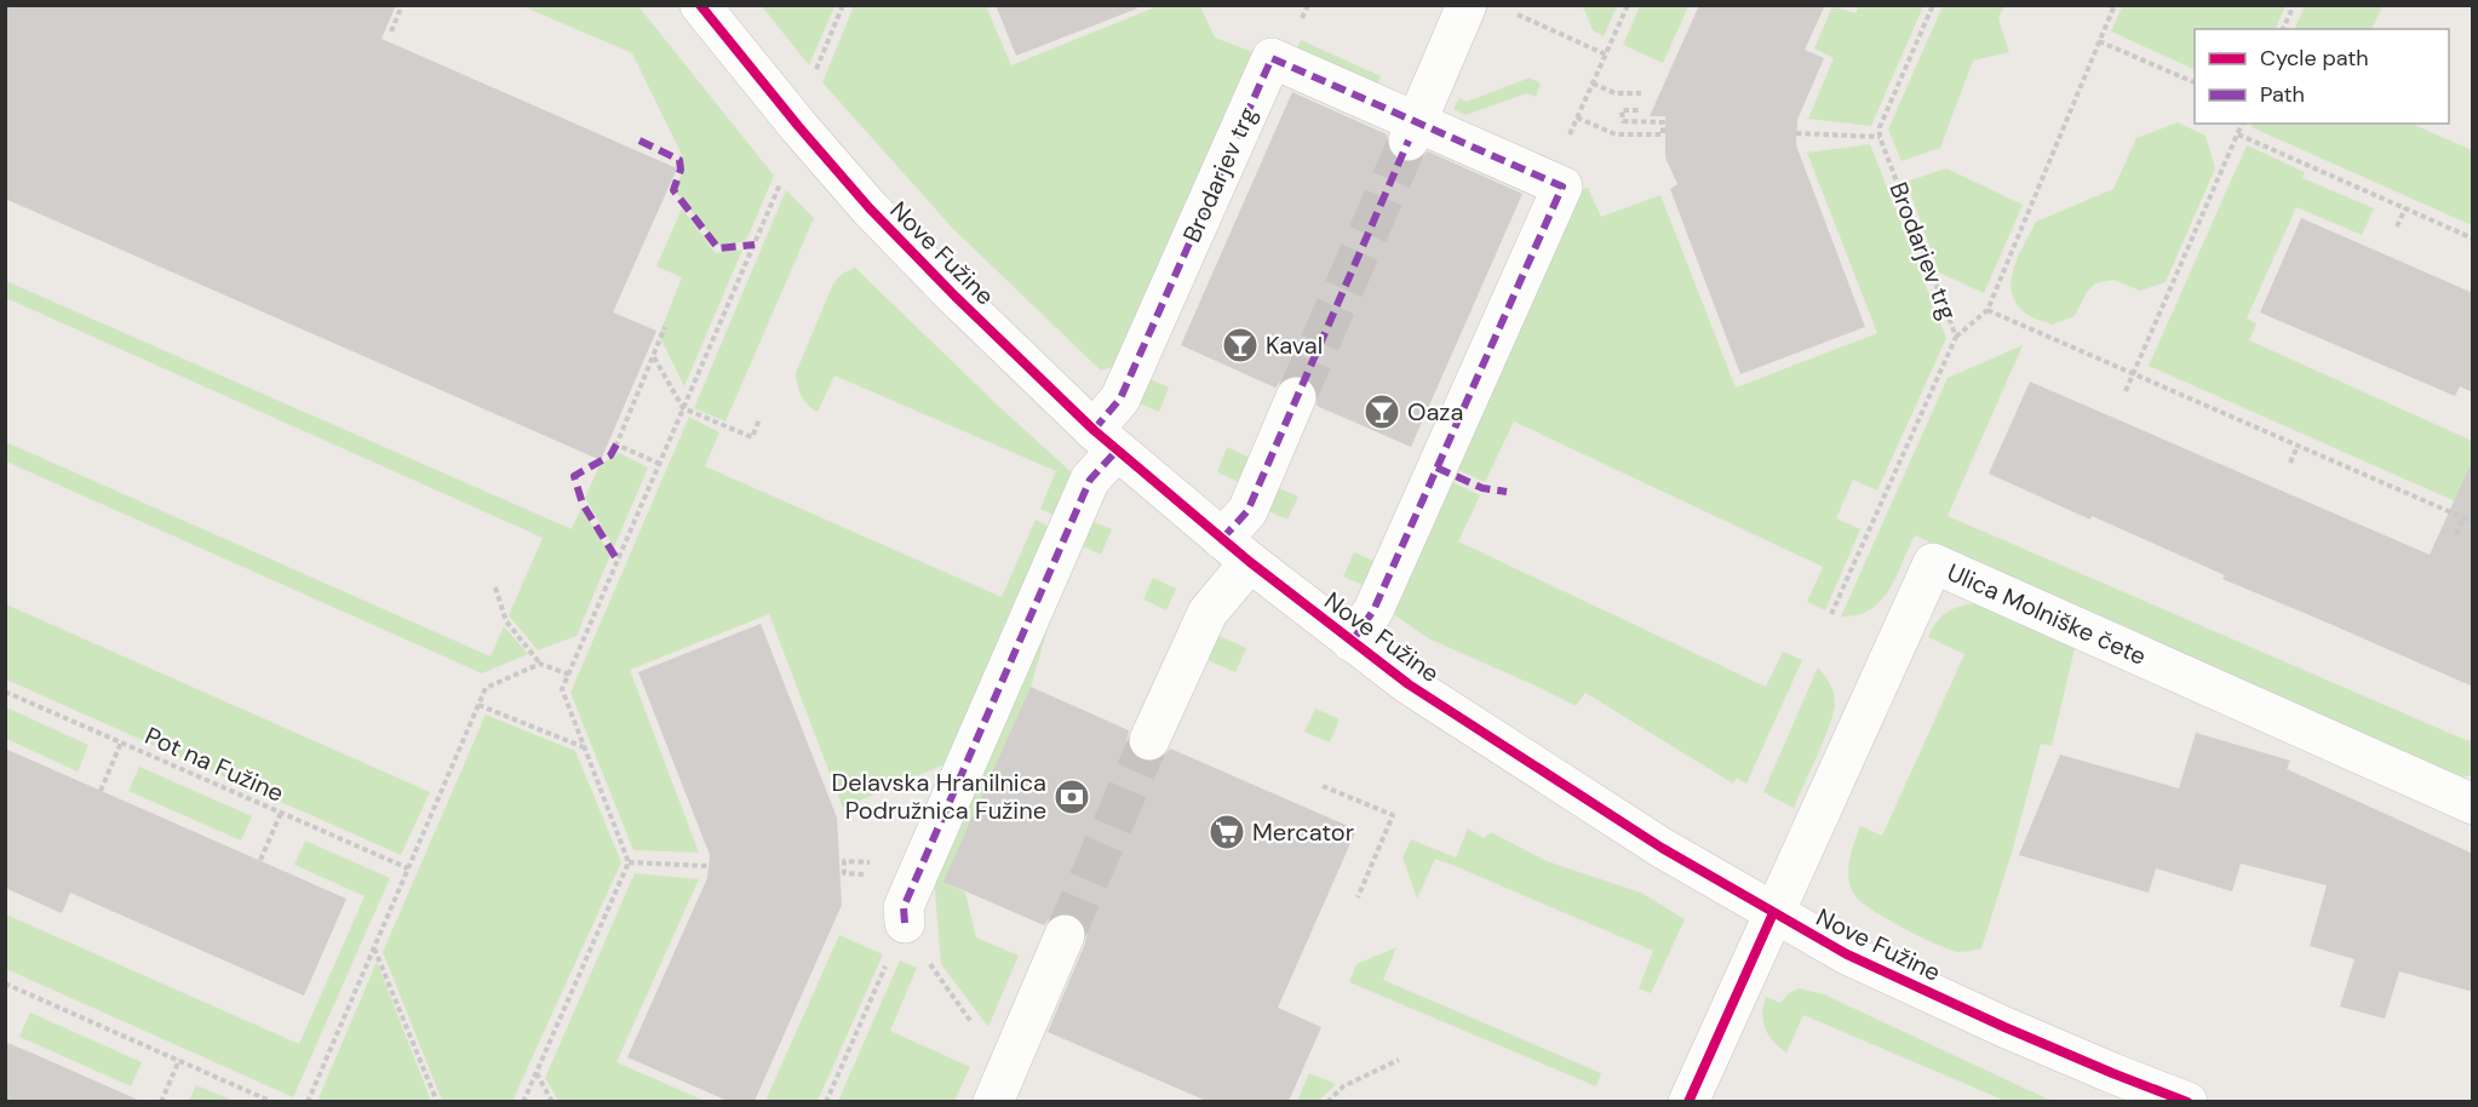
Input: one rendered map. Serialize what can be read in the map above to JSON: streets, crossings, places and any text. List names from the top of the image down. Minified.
{"streets":{"street":["Brodarjev trg","Nove Fužine","Ulica Molniške čete"],"path":["Pot na Fužine"]},"crossings":[["Brodarjev trg","Nove Fužine"],["Nove Fužine","Ulica Molniške čete"]],"places":{"bar":["Kaval","Oaza"],"bank":["Delavska Hranilnica Podružnica Fužine"],"supermarket":["Mercator"]},"legend":["Cycle path","Path"]}
